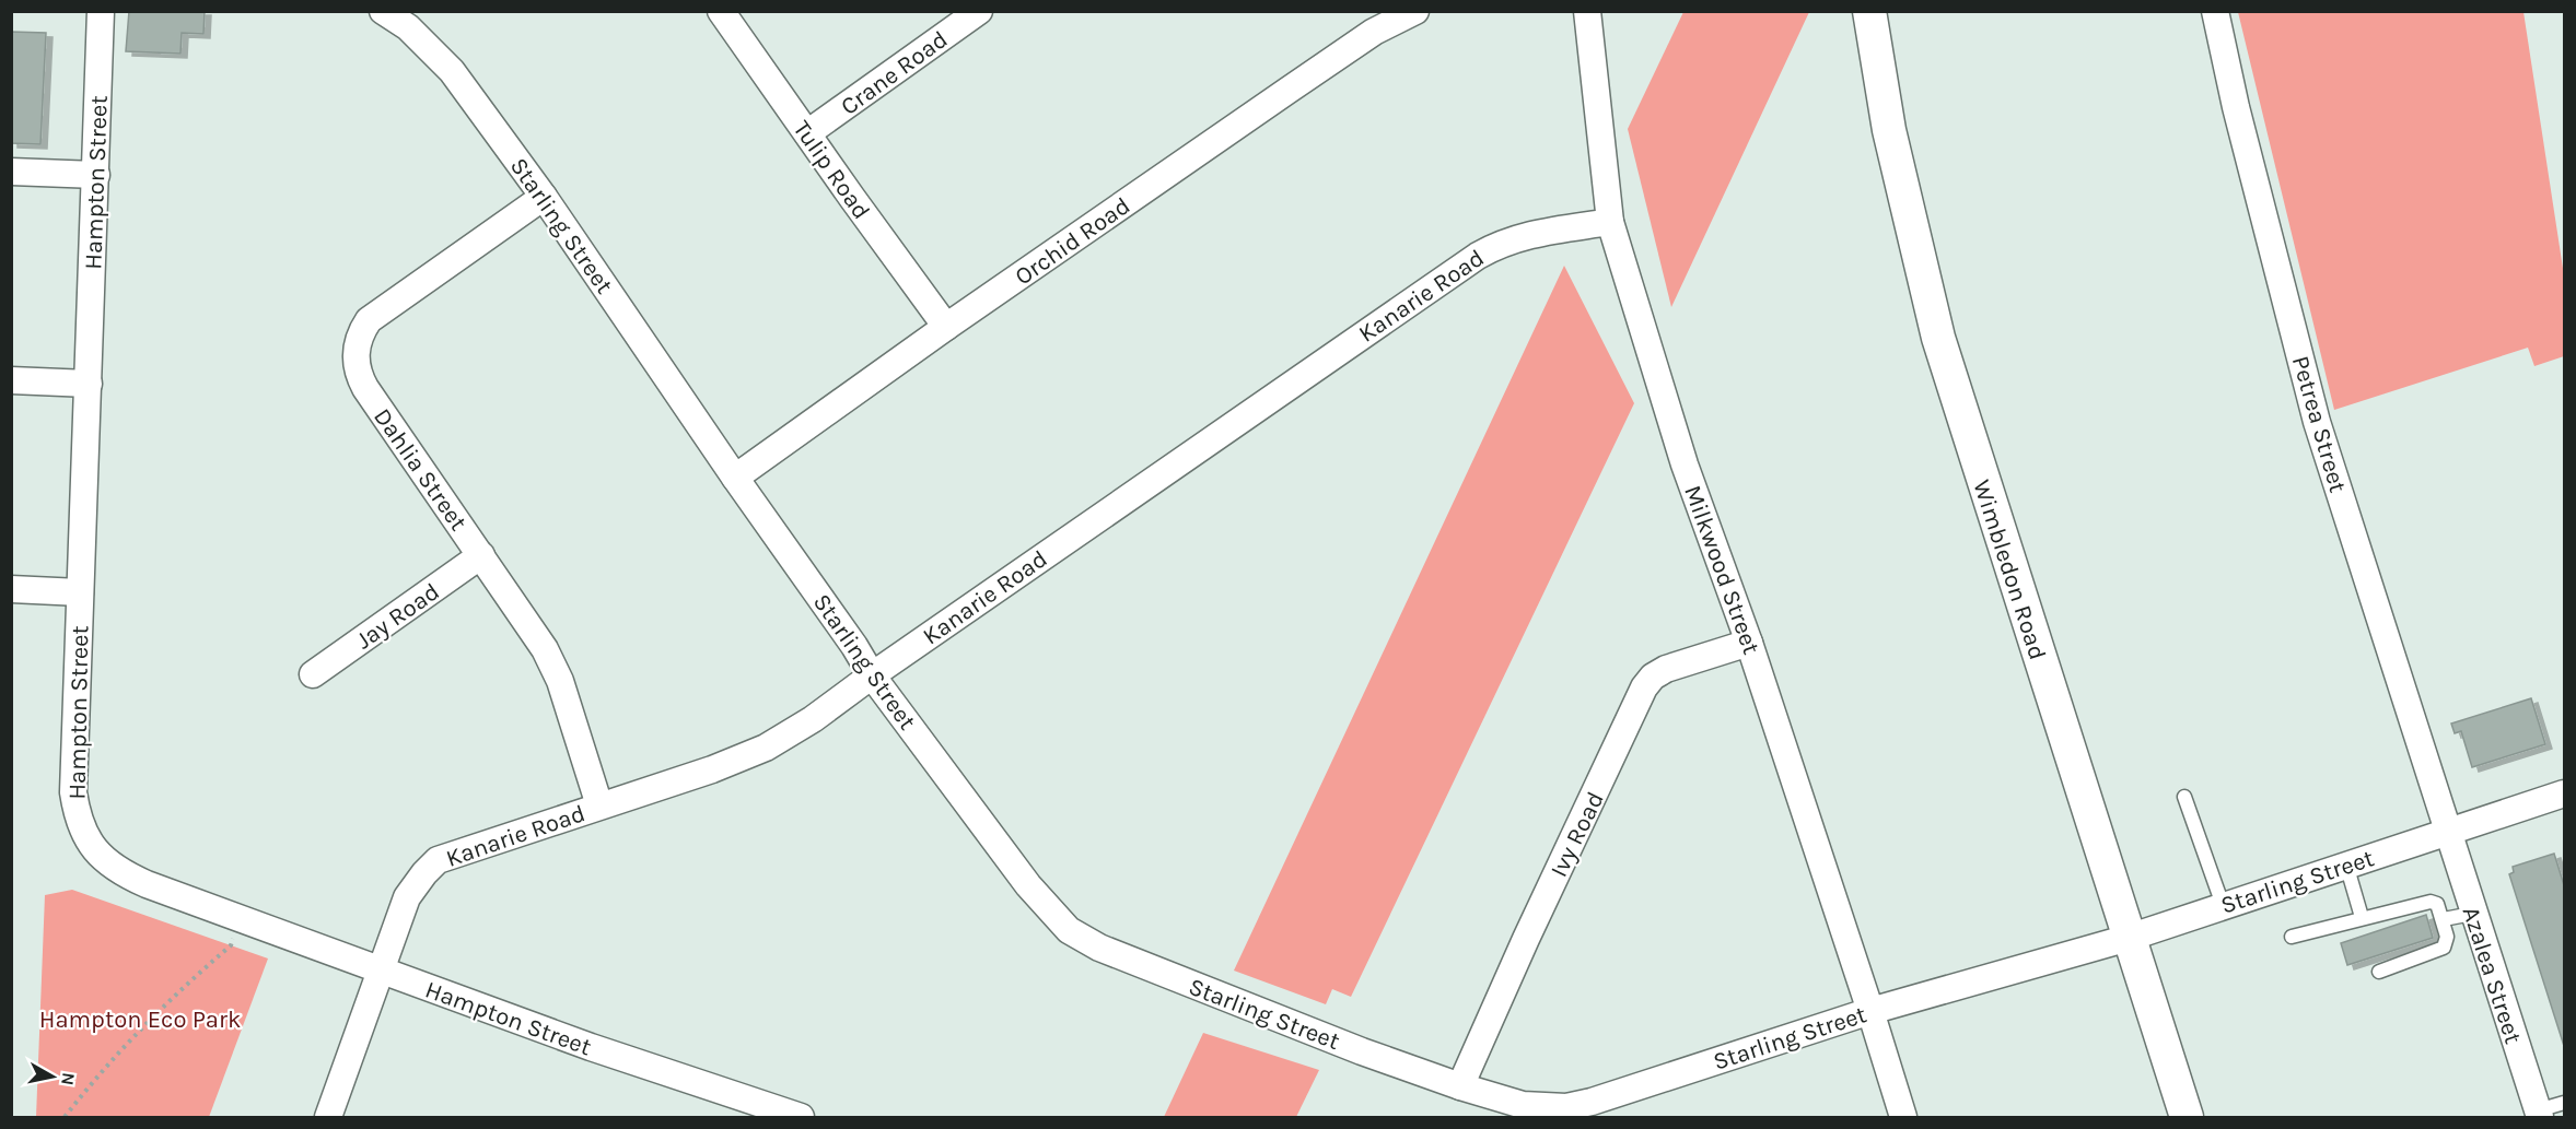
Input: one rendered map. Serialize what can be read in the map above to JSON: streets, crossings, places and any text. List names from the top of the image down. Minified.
{"streets":{"street":["Crane Road","Tulip Road","Hampton Street","Starling Street","Orchid Road","Kanarie Road","Petrea Street","Dahlia Street","Milkwood Street","Wimbledon Road","Jay Road","Ivy Road","Azalea Street"]},"crossings":[["Crane Road","Tulip Road"],["Tulip Road","Orchid Road"],["Hampton Street","Kanarie Road"],["Starling Street","Orchid Road"],["Starling Street","Kanarie Road"],["Starling Street","Petrea Street"],["Starling Street","Dahlia Street"],["Starling Street","Milkwood Street"],["Starling Street","Wimbledon Road"],["Starling Street","Ivy Road"],["Starling Street","Azalea Street"],["Kanarie Road","Dahlia Street"],["Kanarie Road","Milkwood Street"],["Petrea Street","Azalea Street"],["Dahlia Street","Jay Road"],["Milkwood Street","Ivy Road"]],"parks":["Hampton Eco Park"],"north":"right"}
